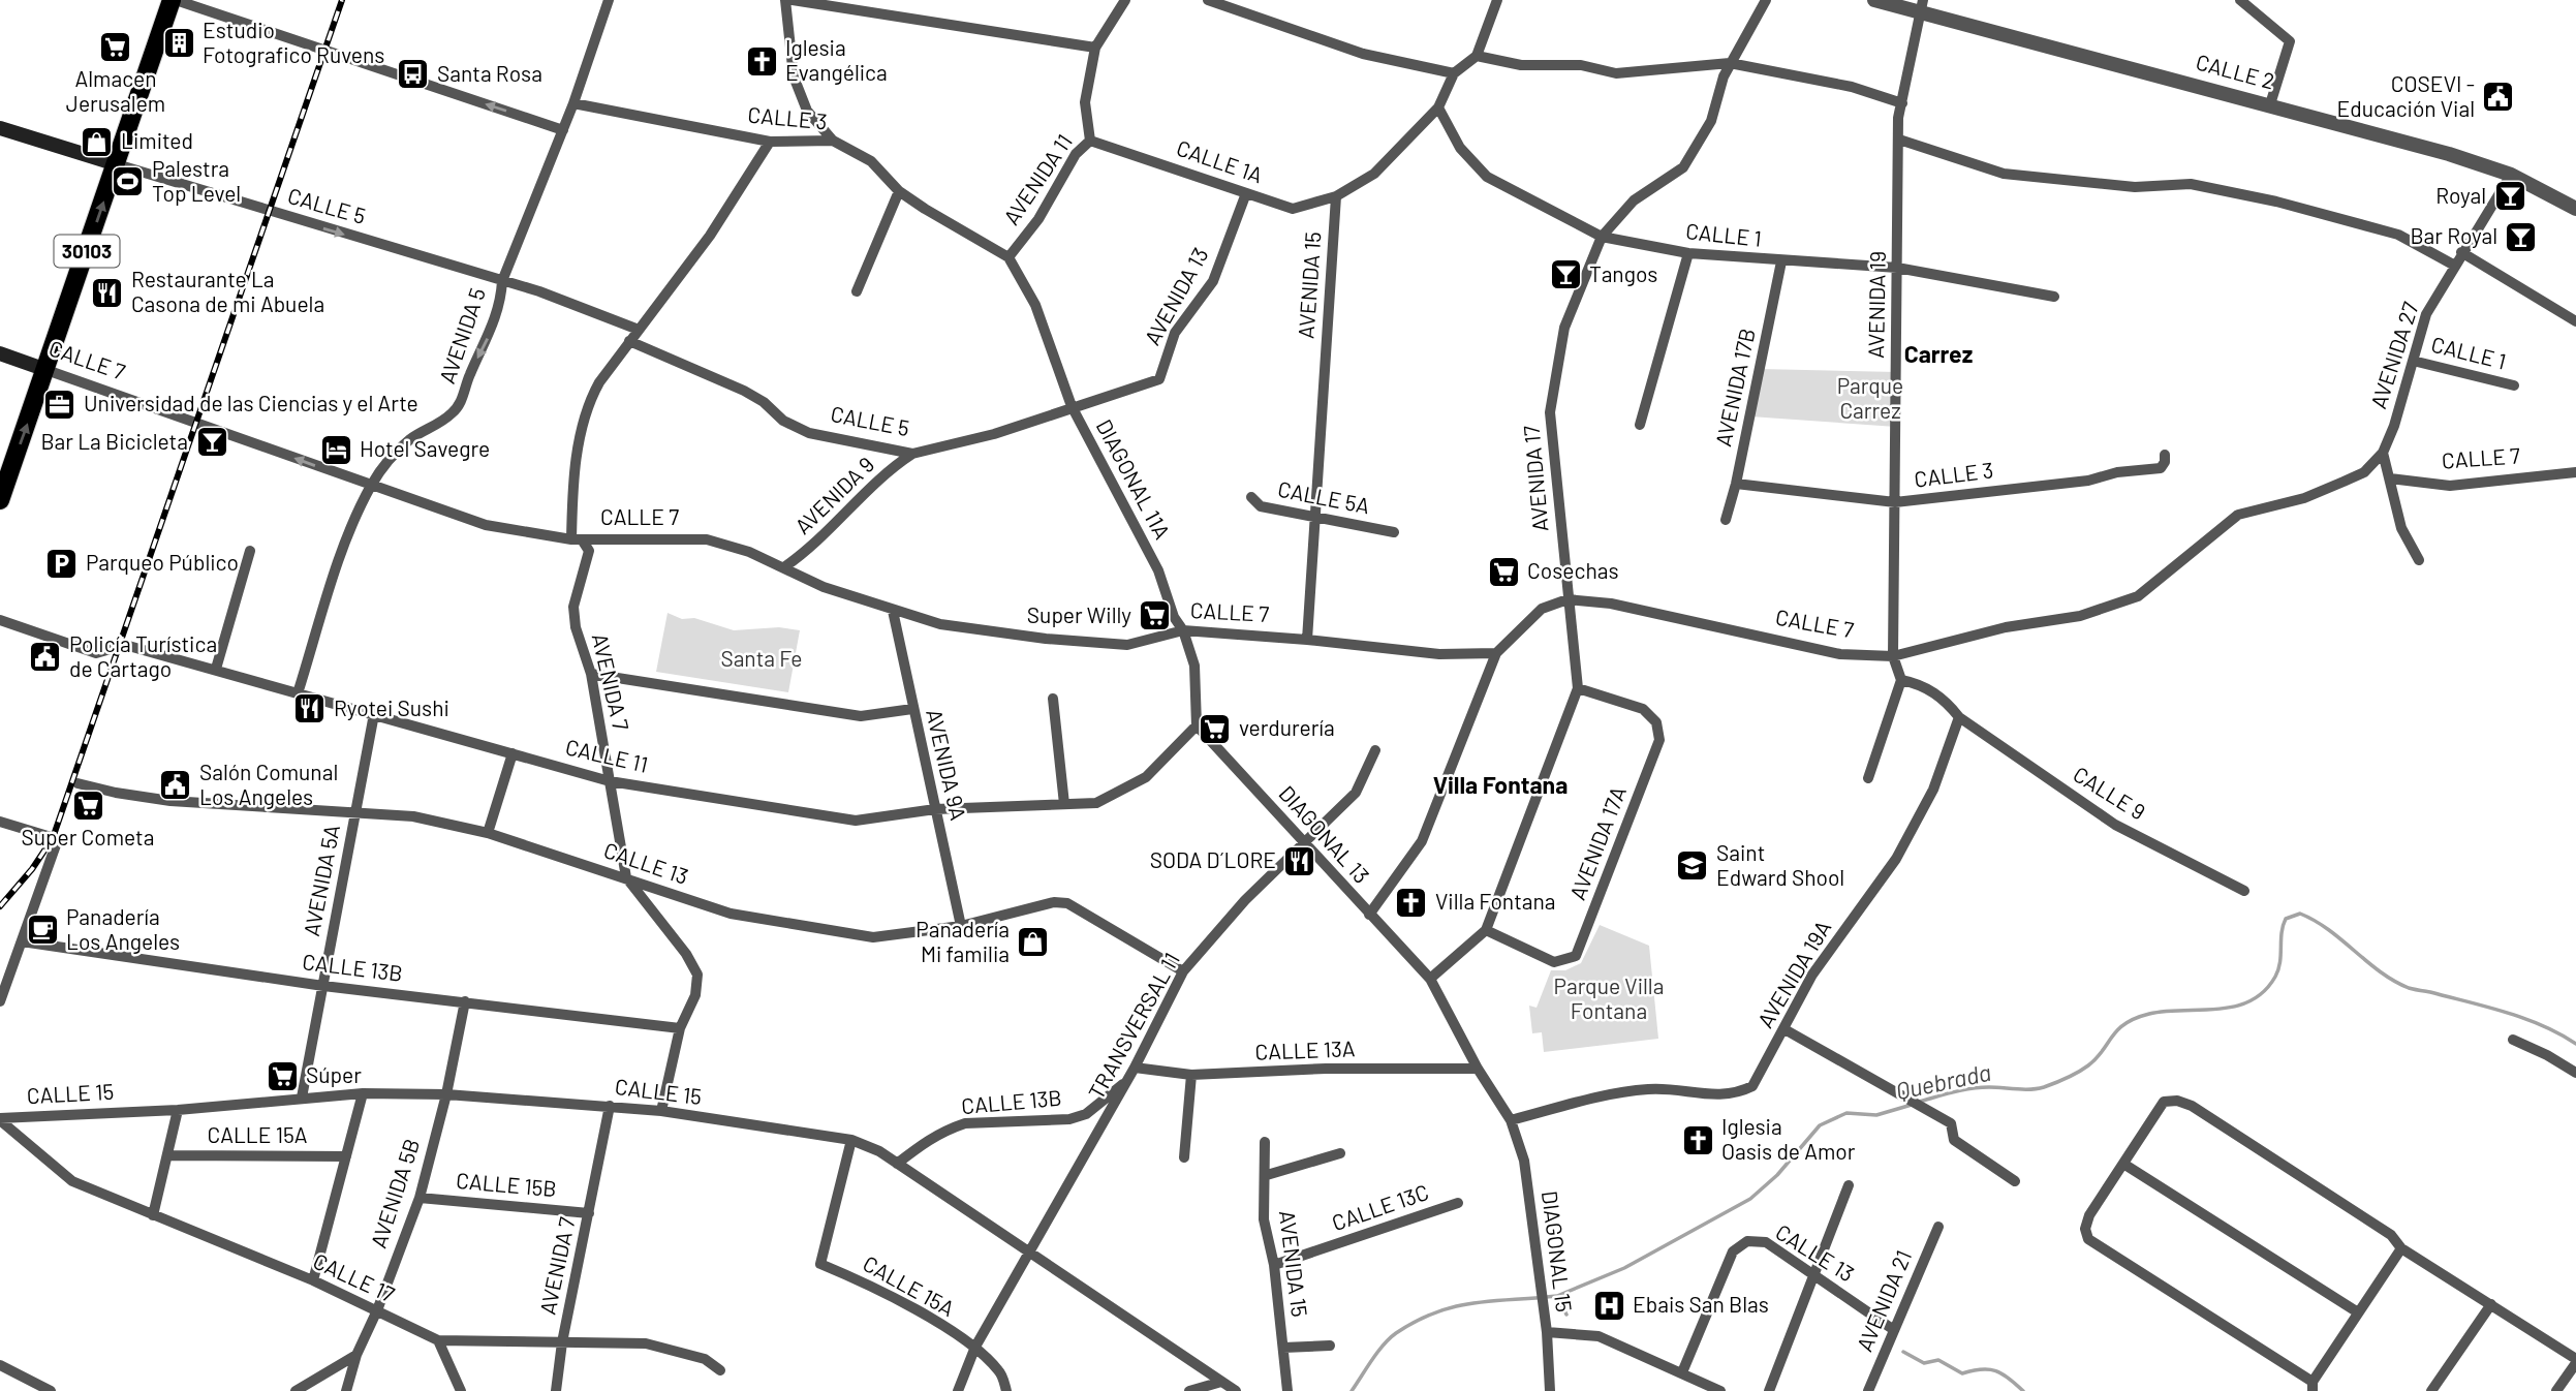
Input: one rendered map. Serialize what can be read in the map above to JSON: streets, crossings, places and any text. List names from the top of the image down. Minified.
{"streets":{"main road":["CALLE 5","30103","CALLE 7"],"street":["CALLE 2","CALLE 3","CALLE 1A","AVENIDA 11","CALLE 1","AVENIDA 15","AVENIDA 13","AVENIDA 19","AVENIDA 5","AVENIDA 27","AVENIDA 17B","AVENIDA 17","DIAGONAL 11A","AVENIDA 9","CALLE 5A","AVENIDA 7","CALLE 11","AVENIDA 9A","CALLE 9","DIAGONAL 13","AVENIDA 17A","CALLE 13","AVENIDA 5A","CALLE 13B","AVENIDA 19A","TRANSVERSAL 11","CALLE 13A","CALLE 15","CALLE 15A","CALLE 15B","AVENIDA 5B","CALLE 13C","DIAGONAL 15","CALLE 17","AVENIDA 21"]},"crossings":[["CALLE 2","AVENIDA 19"],["CALLE 2","AVENIDA 27"],["CALLE 3","AVENIDA 11"],["CALLE 3","AVENIDA 19"],["CALLE 3","AVENIDA 5"],["CALLE 3","AVENIDA 17B"],["CALLE 3","DIAGONAL 11A"],["CALLE 3","AVENIDA 7"],["CALLE 1A","AVENIDA 11"],["CALLE 1A","AVENIDA 15"],["CALLE 1A","AVENIDA 13"],["AVENIDA 11","DIAGONAL 11A"],["CALLE 5","30103"],["CALLE 5","AVENIDA 13"],["CALLE 5","AVENIDA 5"],["CALLE 5","DIAGONAL 11A"],["CALLE 5","AVENIDA 9"],["CALLE 5","AVENIDA 7"],["CALLE 1","AVENIDA 19"],["CALLE 1","AVENIDA 27"],["CALLE 1","AVENIDA 17B"],["CALLE 1","AVENIDA 17"],["30103","CALLE 7"],["AVENIDA 15","CALLE 7"],["AVENIDA 15","CALLE 5A"],["AVENIDA 15","CALLE 13C"],["AVENIDA 19","CALLE 7"],["AVENIDA 19","CALLE 9"],["AVENIDA 5","CALLE 7"],["AVENIDA 5","CALLE 11"],["AVENIDA 27","CALLE 7"],["CALLE 7","AVENIDA 17"],["CALLE 7","DIAGONAL 11A"],["CALLE 7","AVENIDA 9"],["CALLE 7","AVENIDA 7"],["CALLE 7","AVENIDA 9A"],["AVENIDA 17","DIAGONAL 13"],["AVENIDA 17","AVENIDA 17A"],["DIAGONAL 11A","CALLE 11"],["DIAGONAL 11A","DIAGONAL 13"],["AVENIDA 7","CALLE 11"],["AVENIDA 7","CALLE 13"],["AVENIDA 7","CALLE 13B"],["AVENIDA 7","CALLE 15"],["AVENIDA 7","CALLE 15B"],["AVENIDA 7","CALLE 17"],["CALLE 11","AVENIDA 9A"],["CALLE 11","DIAGONAL 13"],["CALLE 11","AVENIDA 5A"],["AVENIDA 9A","CALLE 13"],["CALLE 9","AVENIDA 19A"],["DIAGONAL 13","AVENIDA 19A"],["DIAGONAL 13","TRANSVERSAL 11"],["DIAGONAL 13","CALLE 13A"],["DIAGONAL 13","DIAGONAL 15"],["CALLE 13","AVENIDA 5A"],["CALLE 13","TRANSVERSAL 11"],["CALLE 13","AVENIDA 21"],["AVENIDA 5A","CALLE 13B"],["AVENIDA 5A","CALLE 15"],["CALLE 13B","TRANSVERSAL 11"],["CALLE 13B","CALLE 15"],["CALLE 13B","AVENIDA 5B"],["AVENIDA 19A","DIAGONAL 15"],["TRANSVERSAL 11","CALLE 13A"],["TRANSVERSAL 11","CALLE 15"],["CALLE 15","CALLE 15A"],["CALLE 15","AVENIDA 5B"],["CALLE 15","CALLE 17"],["CALLE 15B","AVENIDA 5B"],["AVENIDA 5B","CALLE 17"]],"districts":["Carrez","Villa Fontana"],"water":["Quebrada"],"parks":["Parque Carrez","Santa Fe","Parque Villa Fontana"],"places":{"building":["Estudio Fotografico Ruvens"],"supermarket":["Almacen Jerusalem","Cosechas","Super Willy","verdurería","Super Cometa","Súper"],"church":["Iglesia Evangélica","Villa Fontana","Iglesia Oasis de Amor"],"bus stop":["Santa Rosa"],"public building":["COSEVI - Educación Vial","Policía Turística de Cartago","Salón Comunal Los Angeles"],"shop":["Limited","Panadería Mi familia"],"sports":["Palestra Top Level"],"bar":["Royal","Bar Royal","Tangos","Bar La Bicicleta"],"restaurant":["Restaurante La Casona de mi Abuela","Ryotei Sushi","SODA D´LORE"],"office":["Universidad de las Ciencias y el Arte"],"hotel":["Hotel Savegre"],"parking":["Parqueo Público"],"school or university":["Saint Edward Shool"],"cafe":["Panadería Los Angeles"],"hospital":["Ebais San Blas"]}}
